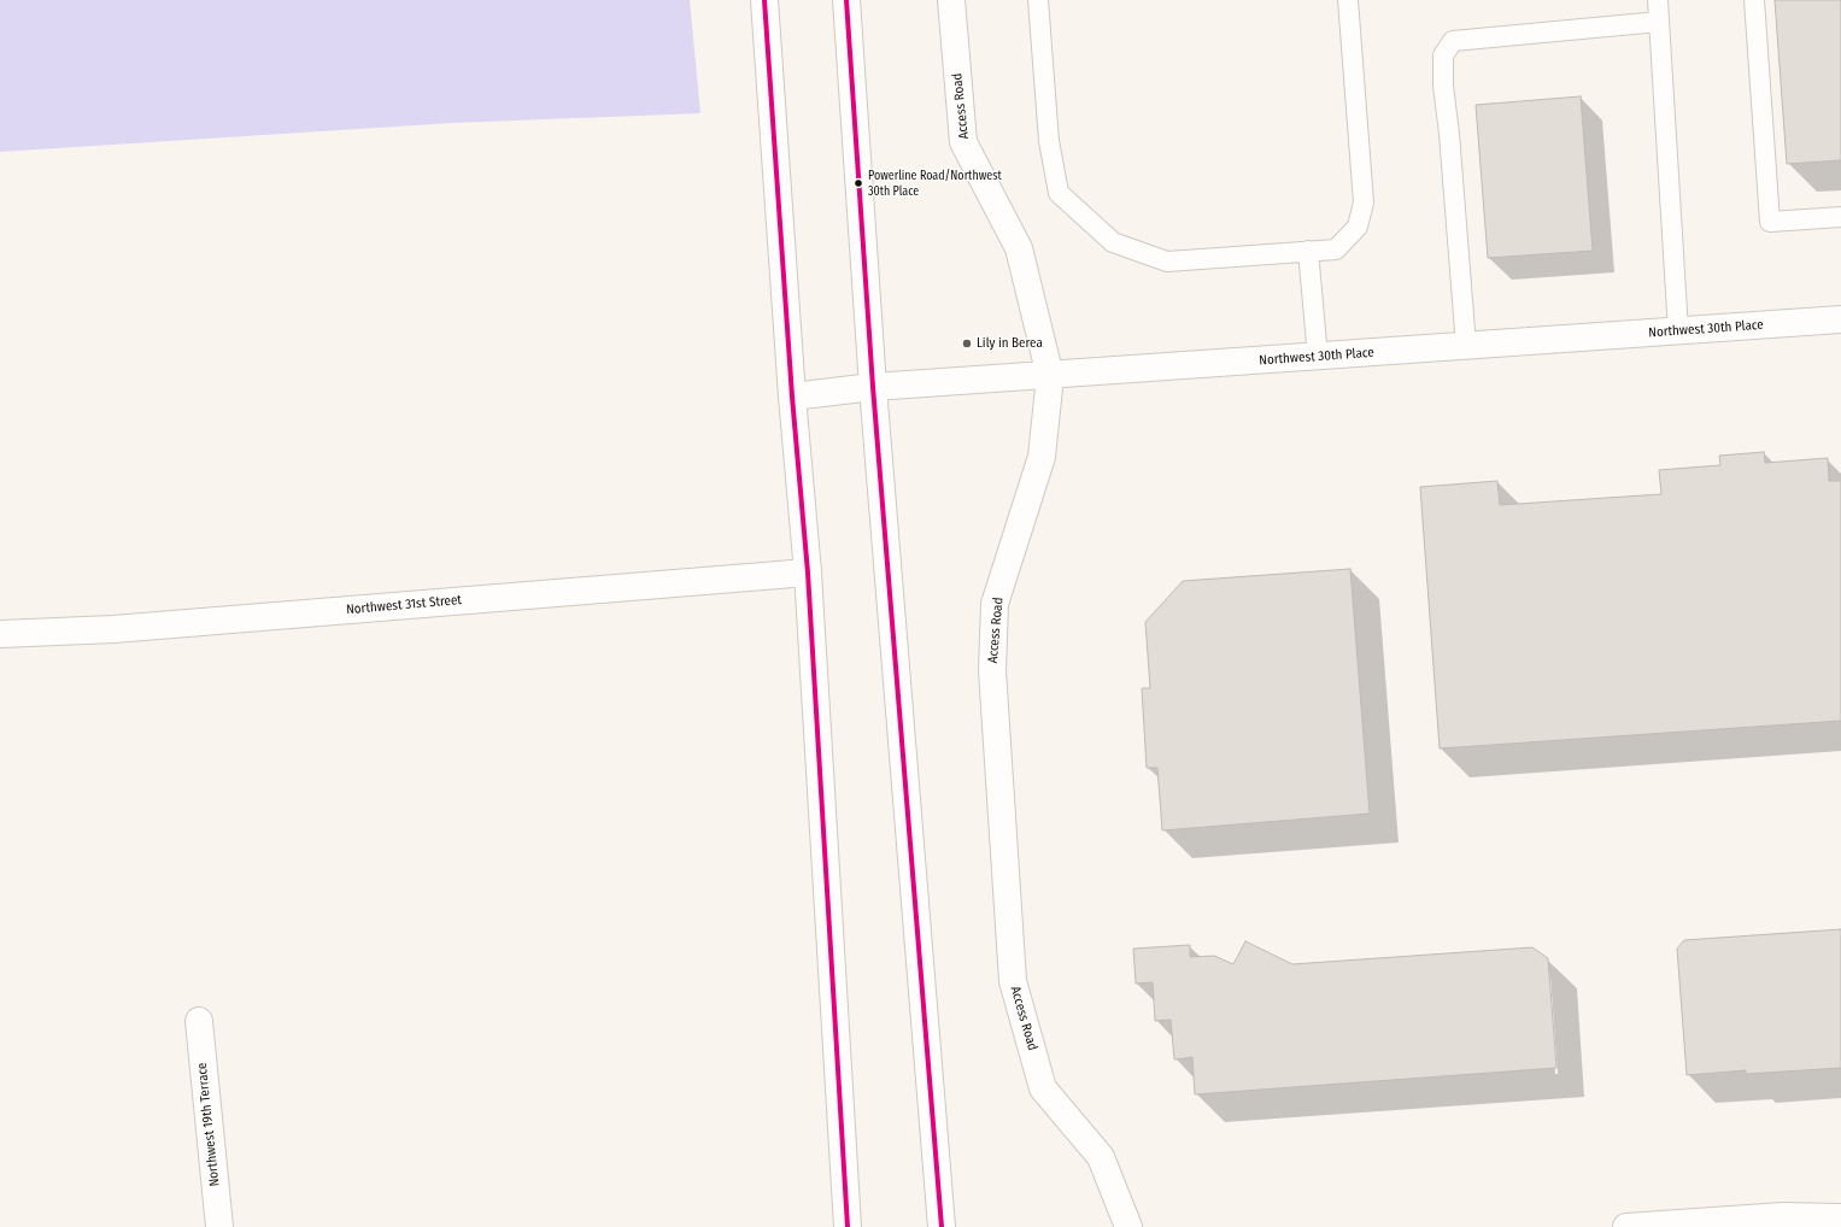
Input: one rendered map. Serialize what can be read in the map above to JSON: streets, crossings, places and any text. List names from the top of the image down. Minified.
{"streets":{"street":["Access Road","Northwest 30th Place","Northwest 31st Street","Northwest 19th Terrace"]},"crossings":[["Access Road","Northwest 30th Place"]],"places":["Powerline Road/Northwest 30th Place","Lily in Berea"]}
